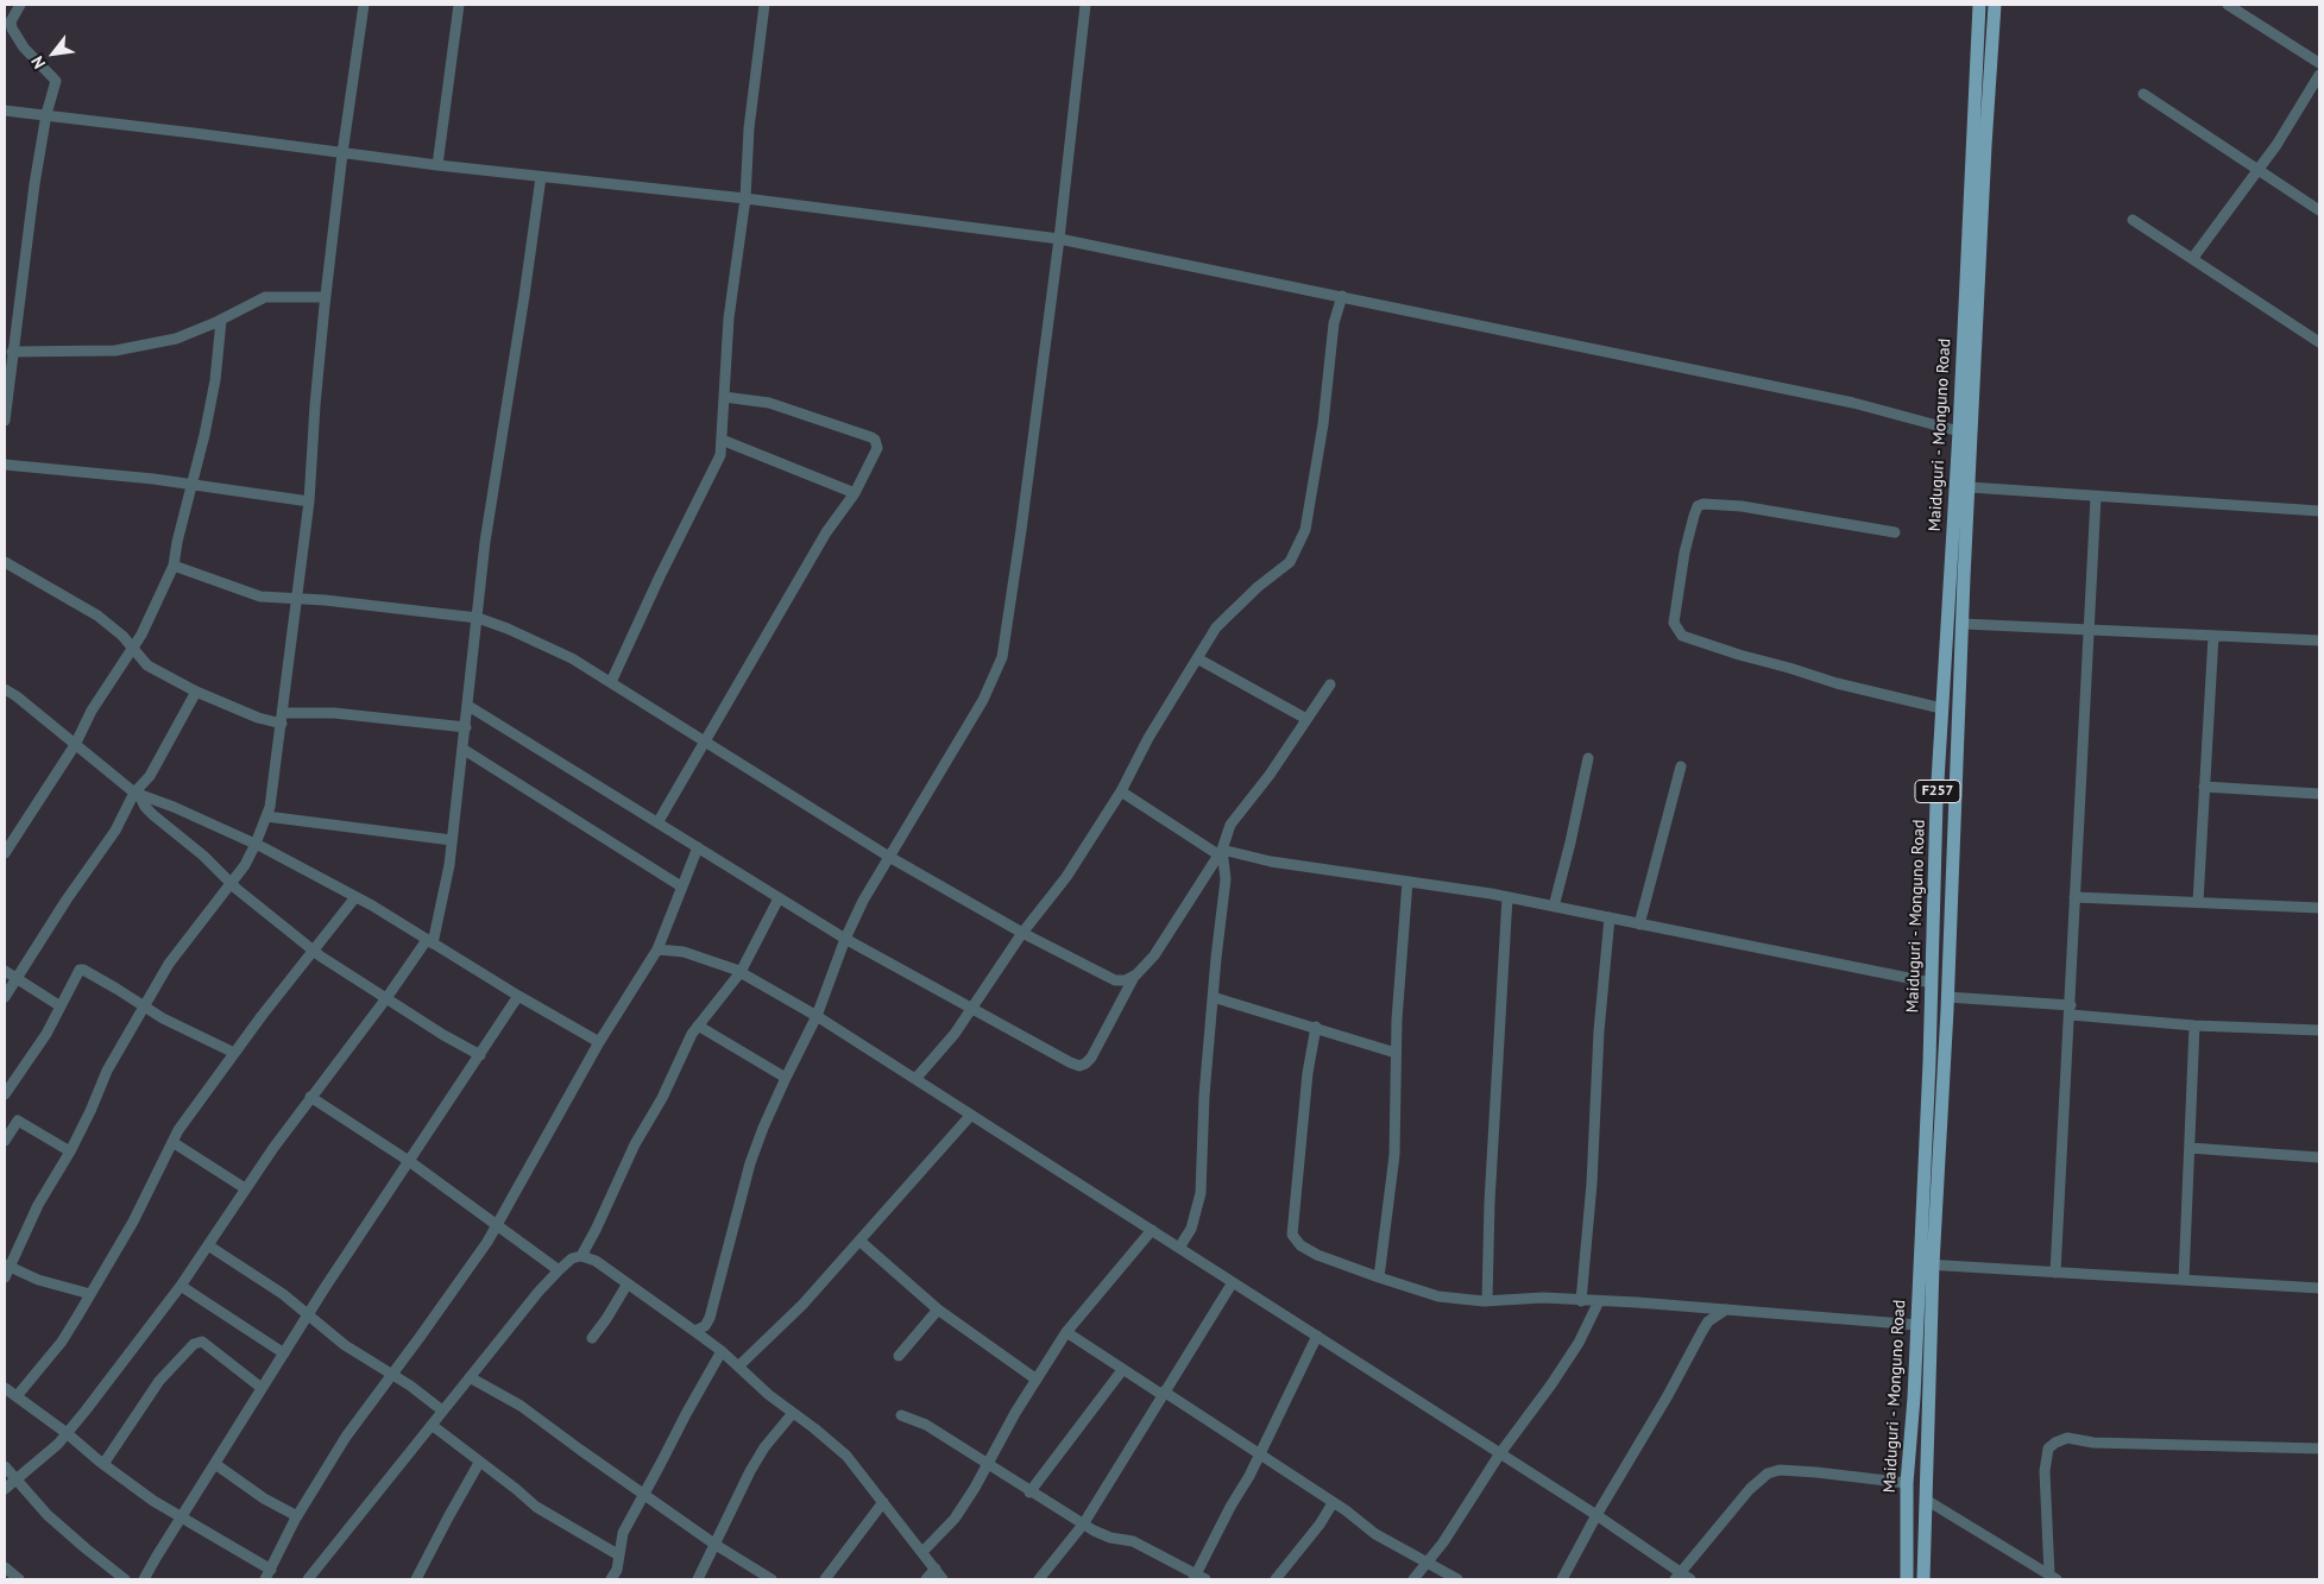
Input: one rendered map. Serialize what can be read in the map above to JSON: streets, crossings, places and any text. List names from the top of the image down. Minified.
{"streets":{"main road":["Maiduguri - Monguno Road","F257"]},"north":"bottom left"}
